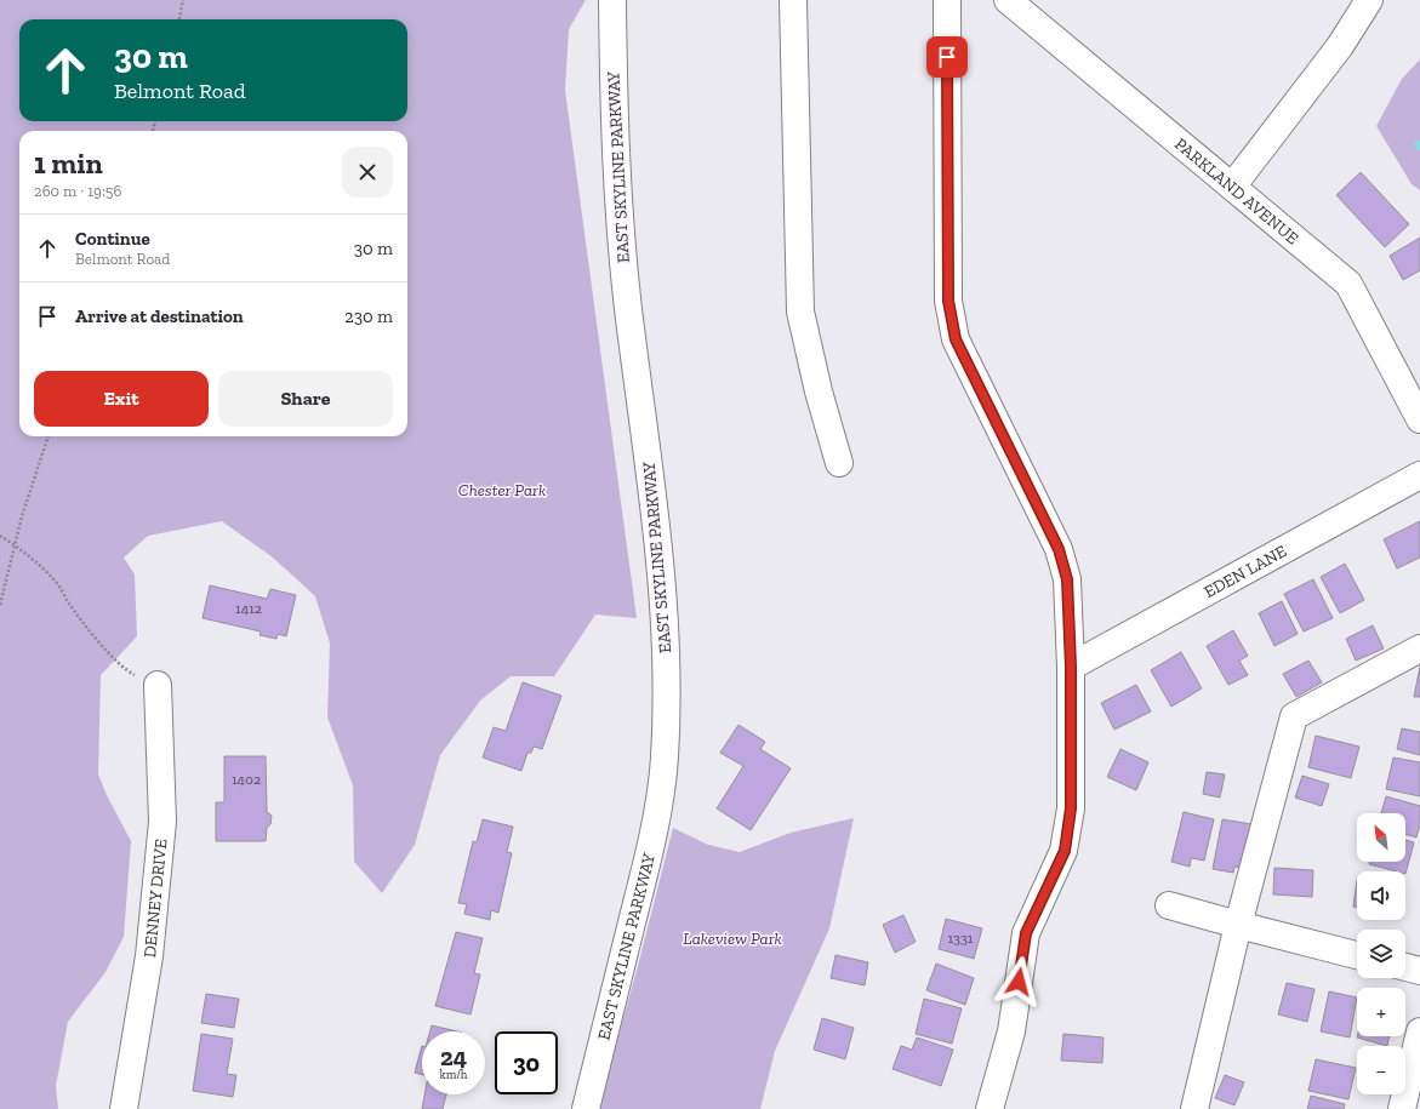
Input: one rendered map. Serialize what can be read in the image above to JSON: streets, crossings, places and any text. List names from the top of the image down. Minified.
{"streets":{"street":["EAST SKYLINE PARKWAY","PARKLAND AVENUE","EDEN LANE","DENNEY DRIVE"]},"parks":["Chester Park","Lakeview Park"],"house_numbers":["1412","1402","1331"],"north":"top left","page":{"turn":["30 m","Belmont Road"],"heading":["1 min","260 m · 19:56"],"list":[{"name":"Continue","note":"Belmont Road","value":"30 m"},{"name":"Arrive at destination","value":"230 m"}],"buttons":["Exit","Share"],"map_buttons":["+","−"],"speed":"24 km/h","limit":"30"}}
